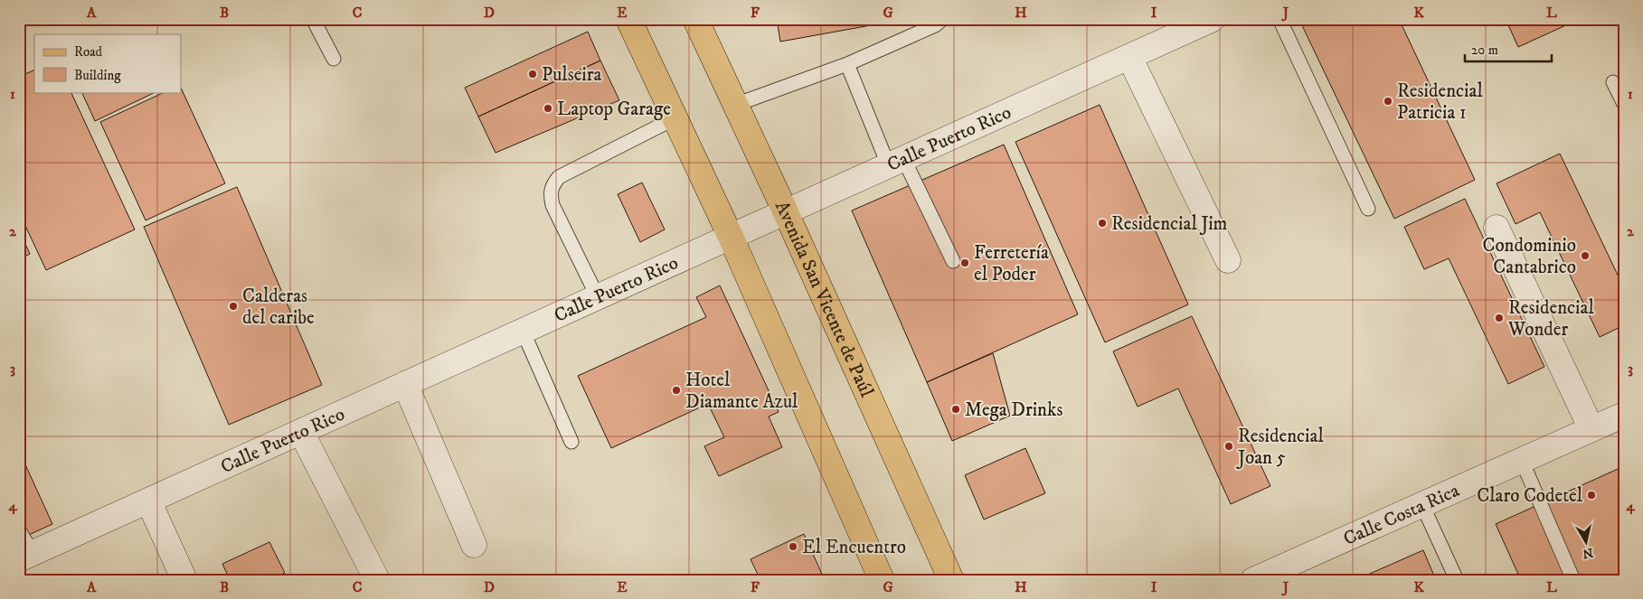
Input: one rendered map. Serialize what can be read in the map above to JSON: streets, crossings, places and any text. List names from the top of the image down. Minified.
{"streets":{"main road":["Avenida San Vicente de Paúl"],"street":["Calle Puerto Rico","Calle Costa Rica"]},"crossings":[["Calle Puerto Rico","Avenida San Vicente de Paúl"]],"places":["Pulseira","Residencial Patricia 1","Laptop Garage","Residencial Jim","Condominio Cantabrico","Ferretería el Poder","Calderas del caribe","Residencial Wonder","Hotel Diamante Azul","Mega Drinks","Residencial Joan 5","Claro Codetel","El Encuentro"],"legend":["Road","Building"],"scale_bar":"20 m","north":"bottom","grid":{"columns":["A","B","C","D","E","F","G","H","I","J","K","L"],"rows":["1","2","3","4"]}}
